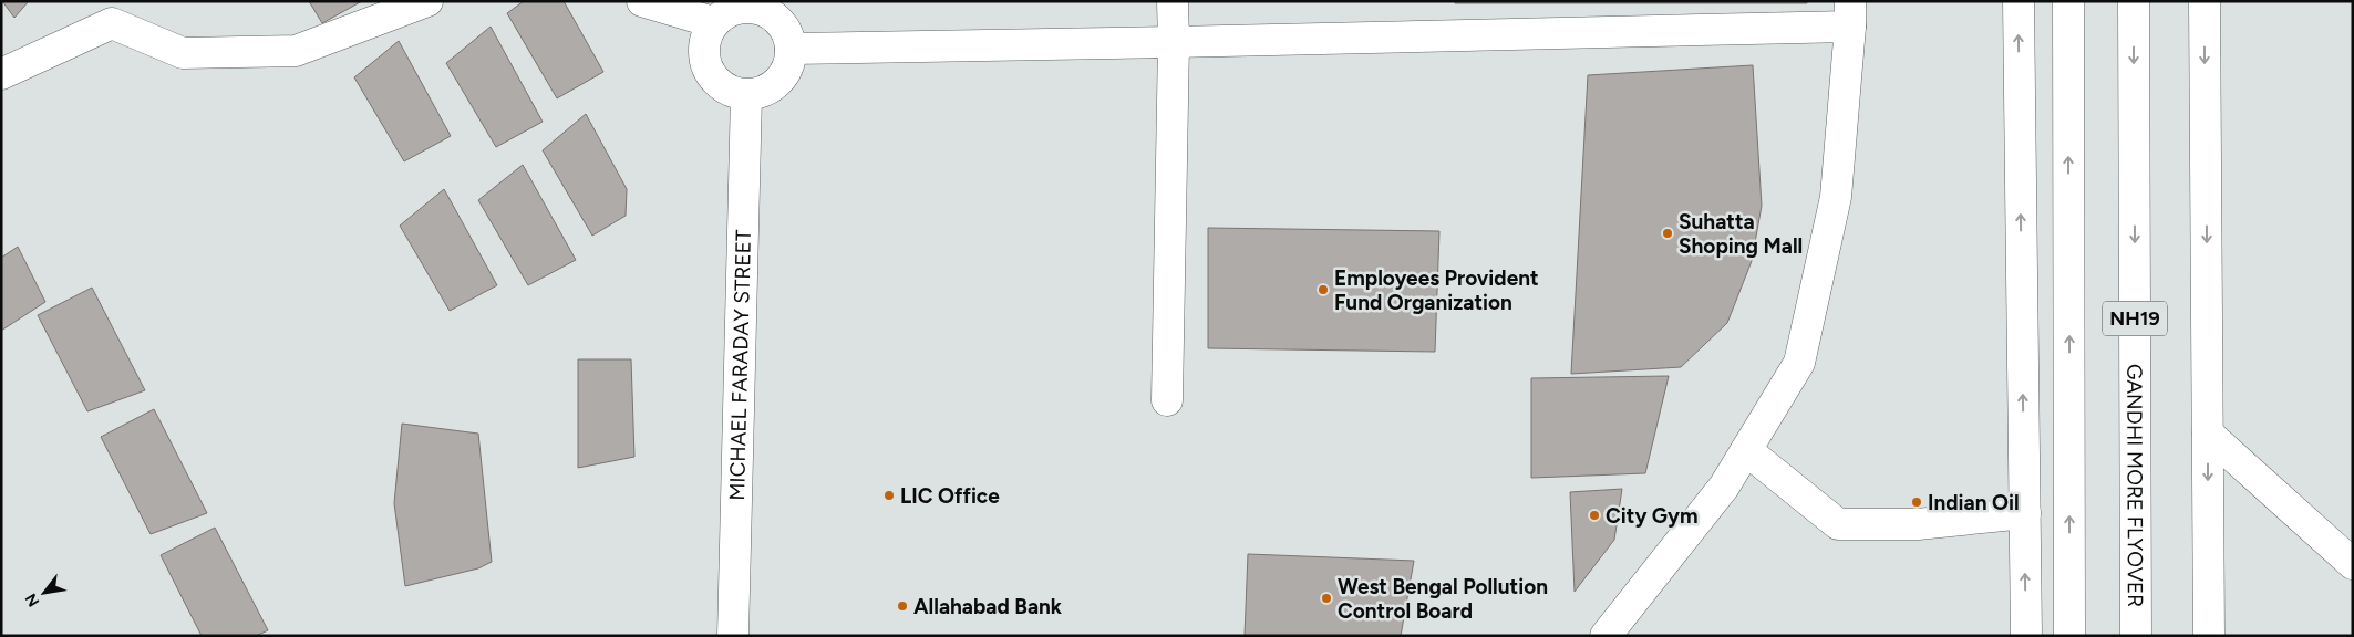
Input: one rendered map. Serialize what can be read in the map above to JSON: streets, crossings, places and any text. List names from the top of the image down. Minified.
{"streets":{"main road":["NH19","MICHAEL FARADAY STREET","GANDHI MORE FLYOVER"]},"places":["Suhatta Shoping Mall","Employees Provident Fund Organization","LIC Office","Indian Oil","City Gym","West Bengal Pollution Control Board","Allahabad Bank"],"north":"bottom left"}
